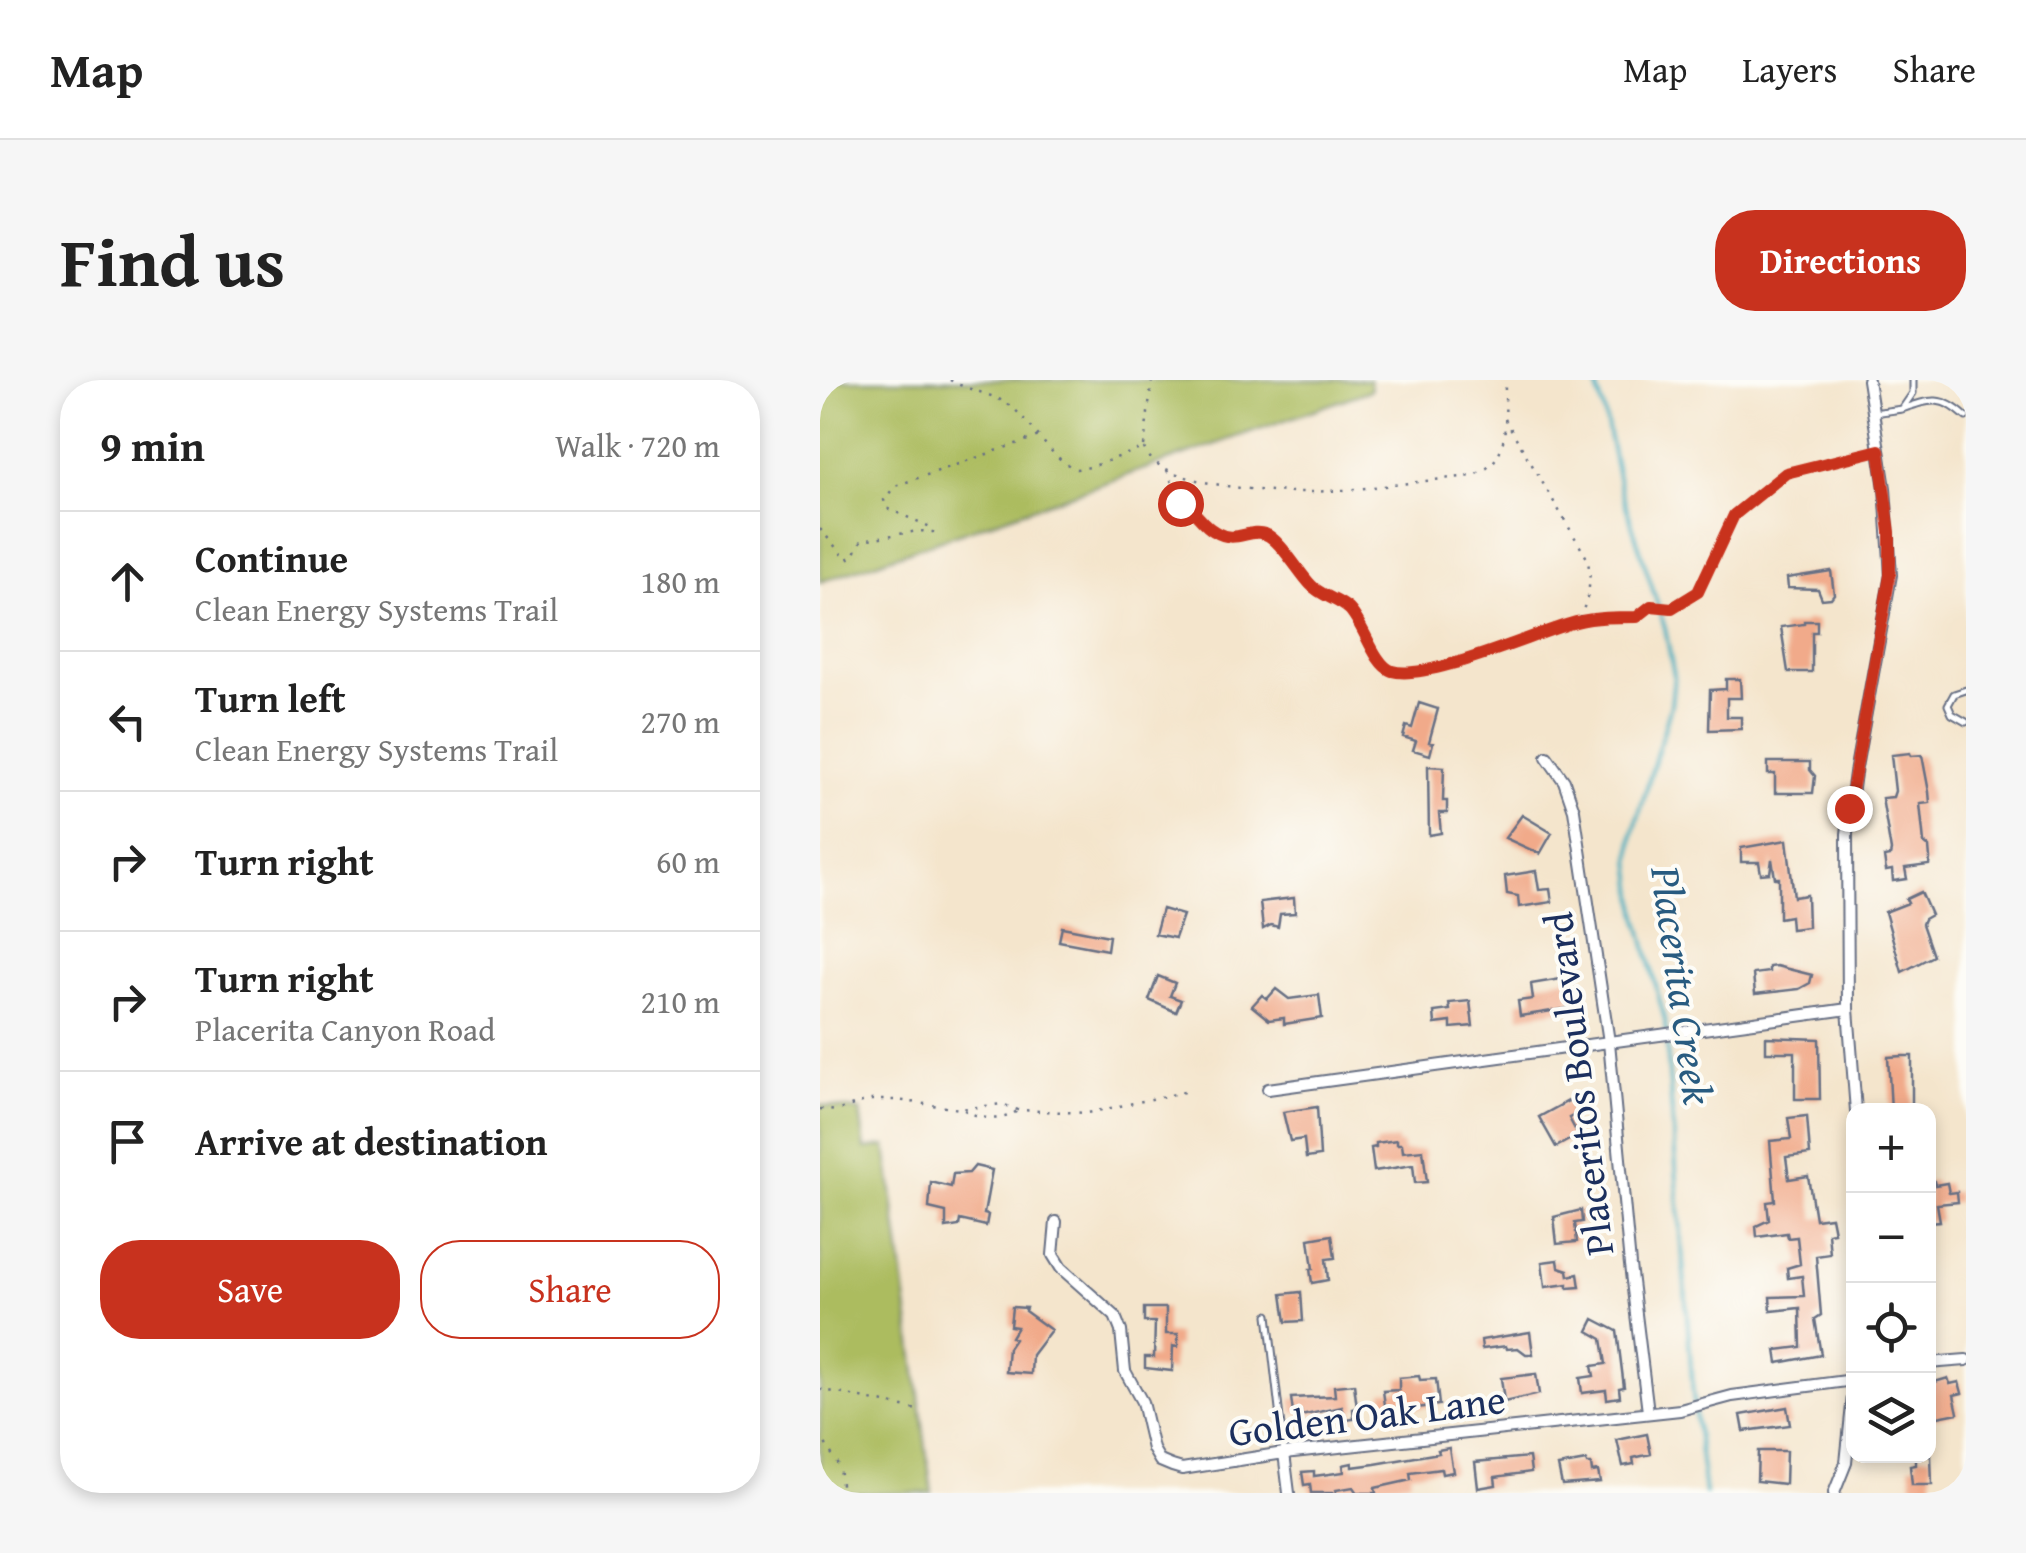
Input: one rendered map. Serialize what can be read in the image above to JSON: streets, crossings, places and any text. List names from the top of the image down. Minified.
{"streets":{"street":["Placeritos Boulevard","Golden Oak Lane"]},"crossings":[["Placeritos Boulevard","Golden Oak Lane"]],"water":["Placerita Creek"],"page":{"header":"Map","nav":["Map","Layers","Share"],"title":"Find us","buttons":["Directions",["Save","Share"]],"heading":["9 min","Walk · 720 m"],"list":[["Continue","Clean Energy Systems Trail","180 m"],["Turn left","Clean Energy Systems Trail","270 m"],["Turn right","60 m"],["Turn right","Placerita Canyon Road","210 m"],"Arrive at destination"],"map_buttons":["+","−"]}}
